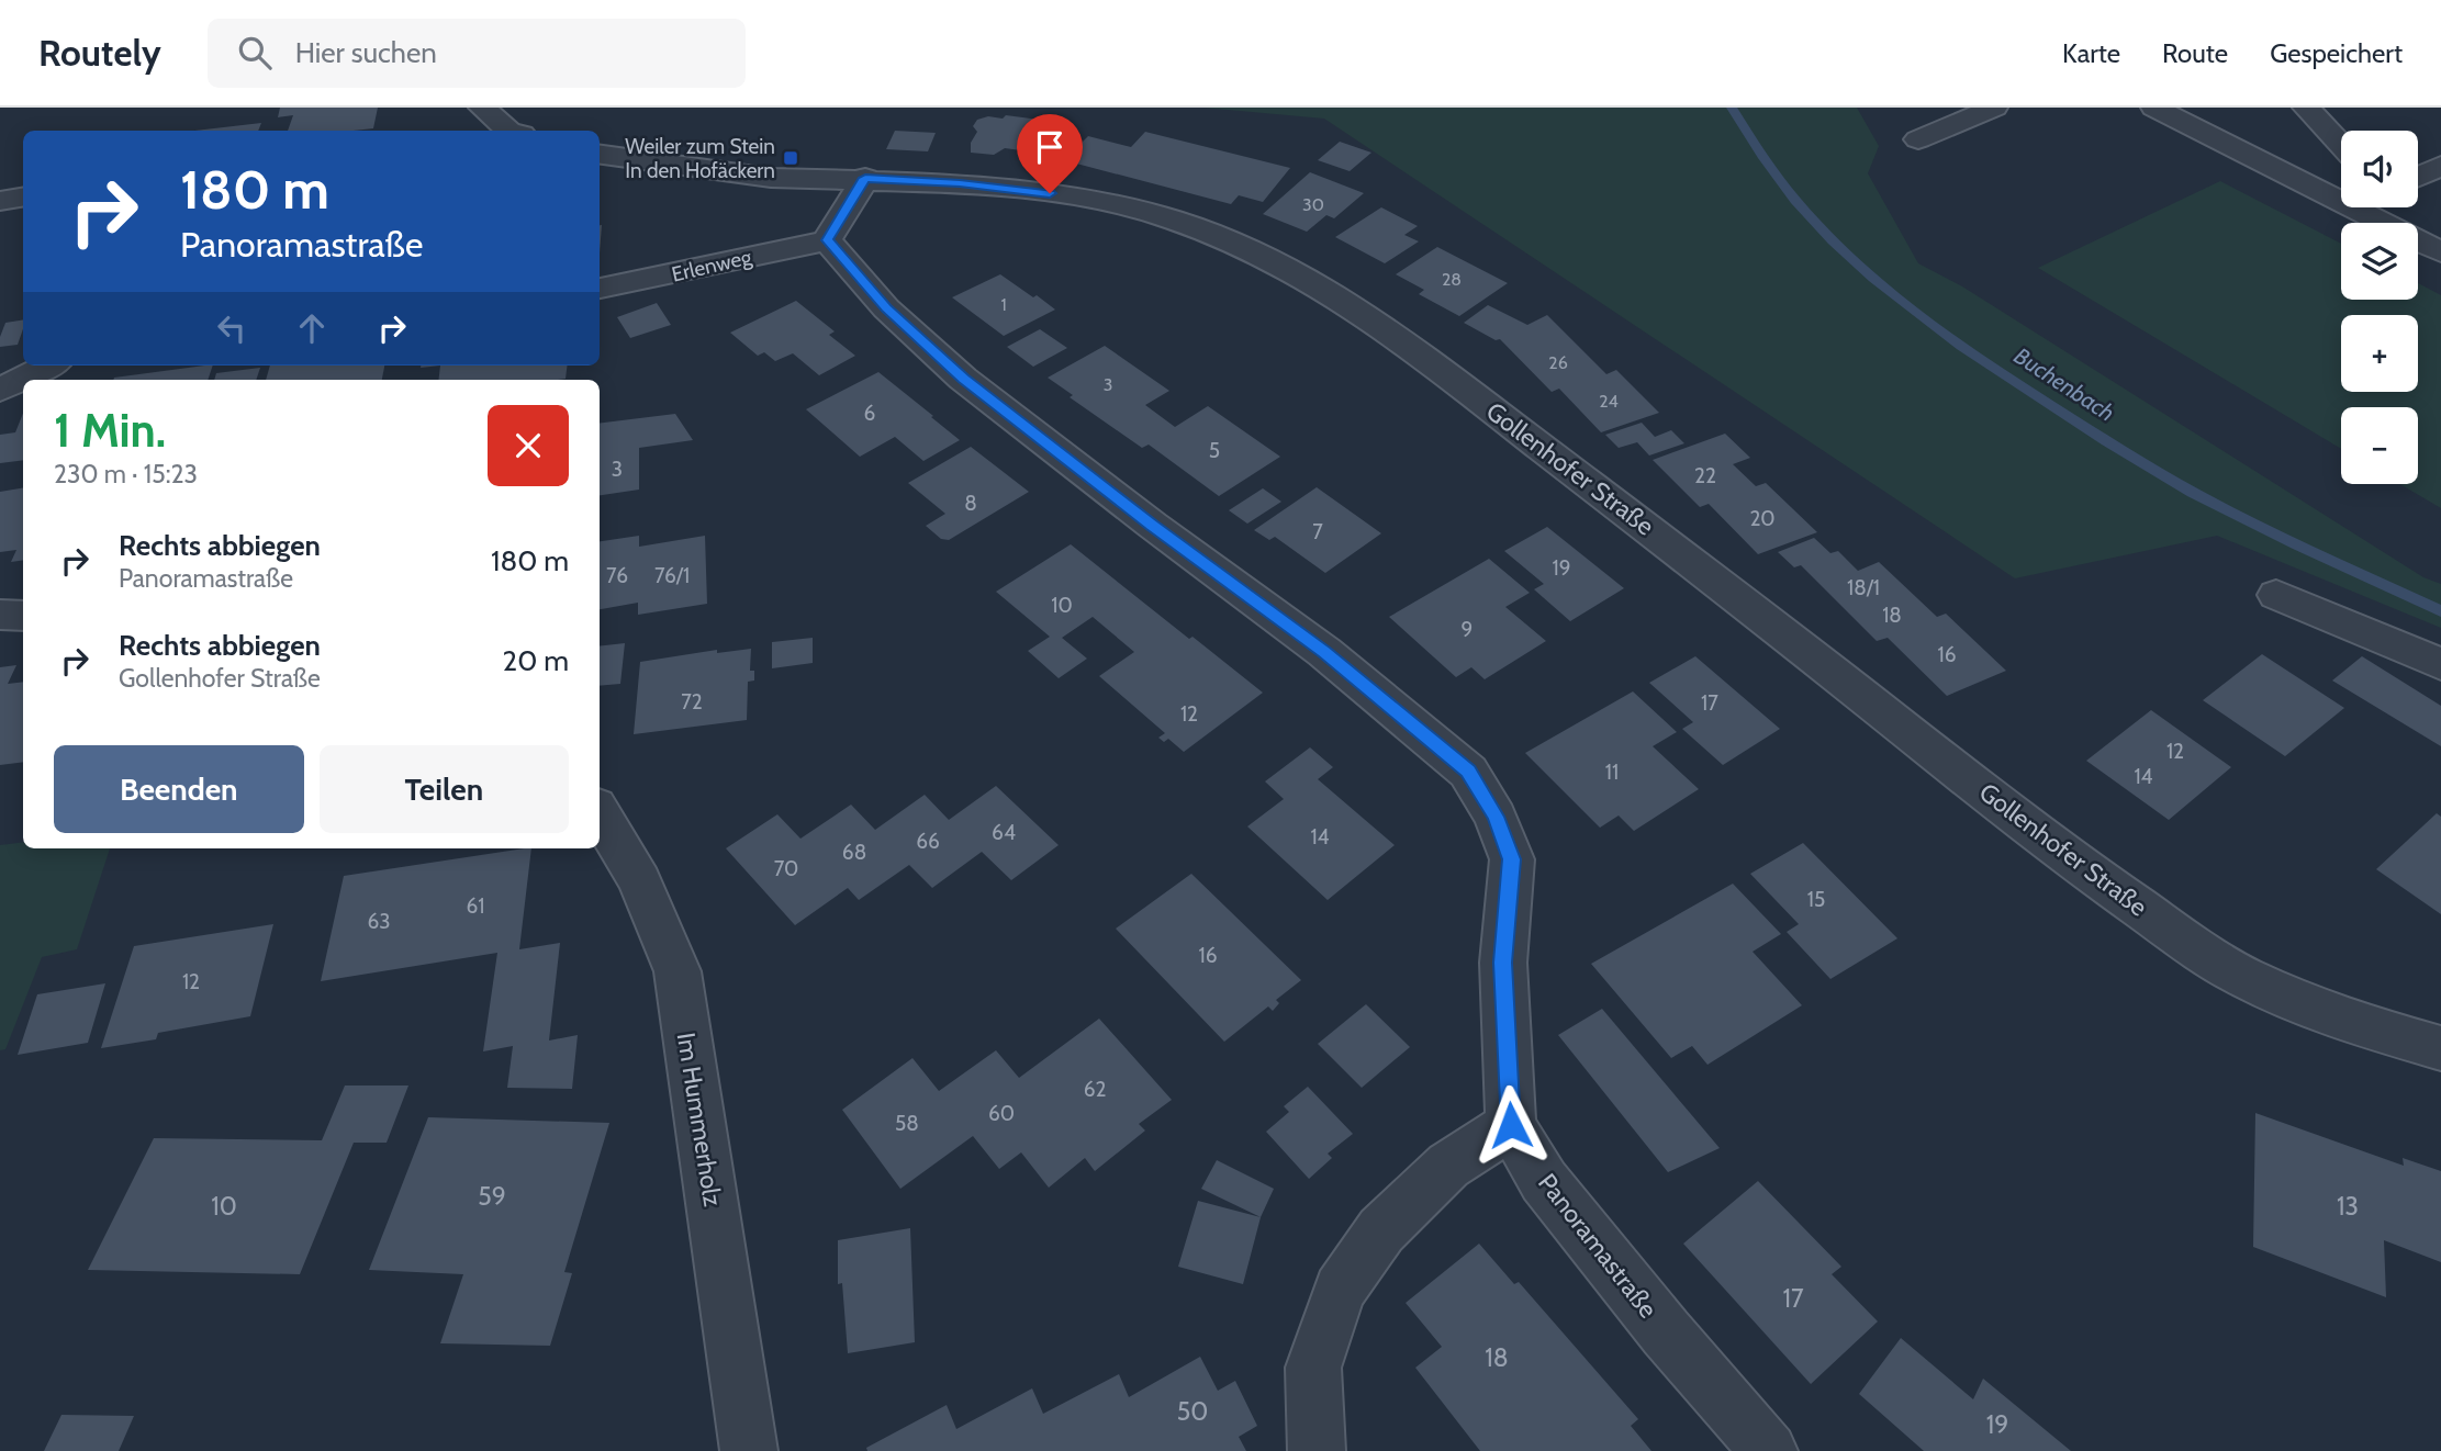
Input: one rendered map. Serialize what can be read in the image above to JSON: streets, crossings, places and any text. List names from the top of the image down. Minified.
{"streets":{"street":["Erlenweg","Gollenhofer Straße","Im Hummerholz","Panoramastraße"]},"crossings":[["Erlenweg","Panoramastraße"]],"water":["Buchenbach"],"places":{"transit":["Weiler zum Stein In den Hofäckern"]},"house_numbers":["30","28","1","26","3","24","6","5","3","22","8","20","7","19","76","76/1","18/1","10","18","9","16","72","17","12","12","11","14","64","14","66","68","70","15","61","63","16","12","62","60","58","59","10","13","17","18","50","19"],"page":{"header":"Routely","search":"Hier suchen","nav":["Karte","Route","Gespeichert"],"map_buttons":["+","−"],"turn":["180 m","Panoramastraße"],"heading":["1 Min.","230 m · 15:23"],"list":[{"name":"Rechts abbiegen","note":"Panoramastraße","value":"180 m"},{"name":"Rechts abbiegen","note":"Gollenhofer Straße","value":"20 m"}],"buttons":["Beenden","Teilen"]}}
